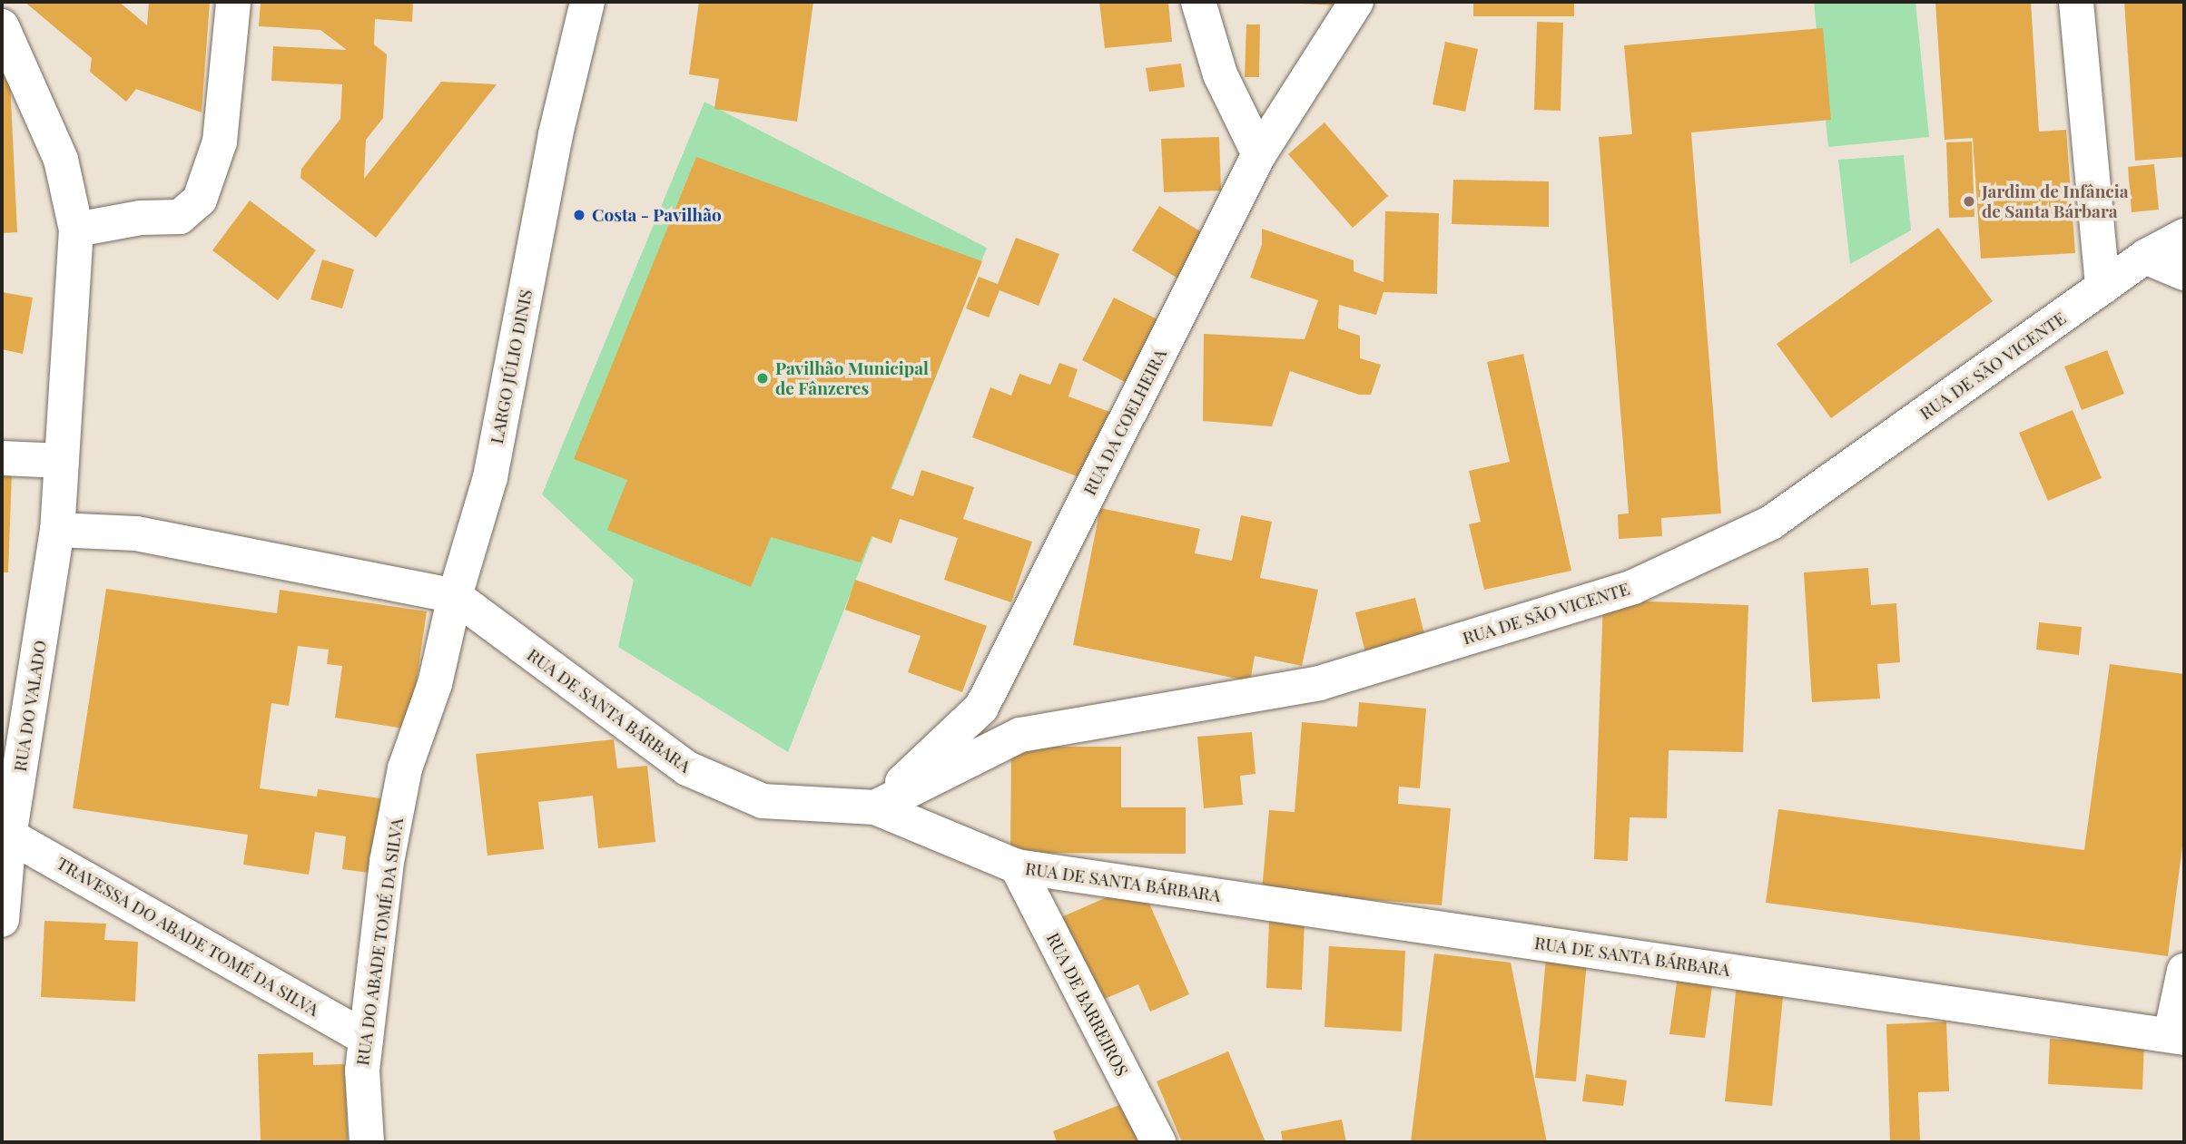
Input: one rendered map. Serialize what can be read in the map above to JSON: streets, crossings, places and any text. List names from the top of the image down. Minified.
{"streets":{"street":["RUA DE SÃO VICENTE","LARGO JÚLIO DINIS","RUA DA COELHEIRA","RUA DO VALADO","RUA DE SANTA BÁRBARA","TRAVESSA DO ABADE TOMÉ DA SILVA","RUA DO ABADE TOMÉ DA SILVA","RUA DE BARREIROS"]},"crossings":[["RUA DE SÃO VICENTE","RUA DA COELHEIRA"],["RUA DE SÃO VICENTE","RUA DE SANTA BÁRBARA"],["LARGO JÚLIO DINIS","RUA DE SANTA BÁRBARA"],["LARGO JÚLIO DINIS","RUA DO ABADE TOMÉ DA SILVA"],["RUA DA COELHEIRA","RUA DE SANTA BÁRBARA"],["RUA DO VALADO","RUA DE SANTA BÁRBARA"],["RUA DO VALADO","TRAVESSA DO ABADE TOMÉ DA SILVA"],["RUA DE SANTA BÁRBARA","RUA DO ABADE TOMÉ DA SILVA"],["RUA DE SANTA BÁRBARA","RUA DE BARREIROS"],["TRAVESSA DO ABADE TOMÉ DA SILVA","RUA DO ABADE TOMÉ DA SILVA"]],"places":["Jardim de Infância de Santa Bárbara","Costa - Pavilhão","Pavilhão Municipal de Fânzeres"]}
